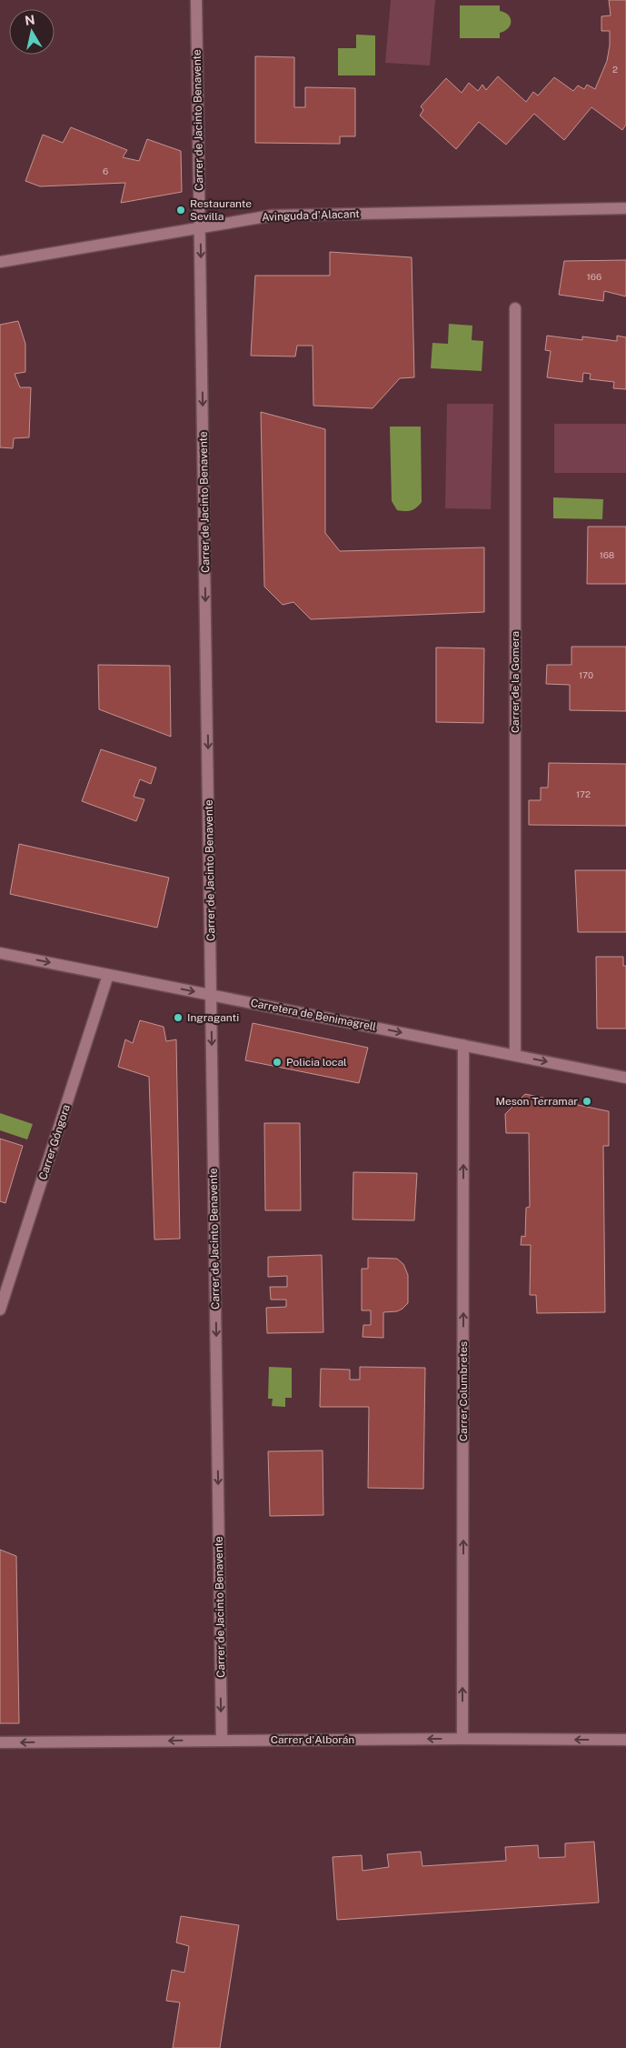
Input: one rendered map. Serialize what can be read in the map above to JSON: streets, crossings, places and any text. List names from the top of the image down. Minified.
{"streets":{"street":["Carrer de Jacinto Benavente","Avinguda d'Alacant","Carrer de la Gomera","Carretera de Benimagrell","Carrer Góngora","Carrer Columbretes","Carrer d'Alborán"]},"crossings":[["Carrer de Jacinto Benavente","Avinguda d'Alacant"],["Carrer de Jacinto Benavente","Carretera de Benimagrell"],["Carrer de Jacinto Benavente","Carrer d'Alborán"],["Carrer de la Gomera","Carretera de Benimagrell"],["Carretera de Benimagrell","Carrer Góngora"],["Carretera de Benimagrell","Carrer Columbretes"],["Carrer Columbretes","Carrer d'Alborán"]],"one_way":["Carrer de Jacinto Benavente","Carretera de Benimagrell","Carrer Columbretes","Carrer d'Alborán"],"places":["Restaurante Sevilla","Ingraganti","Policia local","Meson Terramar"],"house_numbers":["2","6","166","168","170","172"],"north":"top"}
